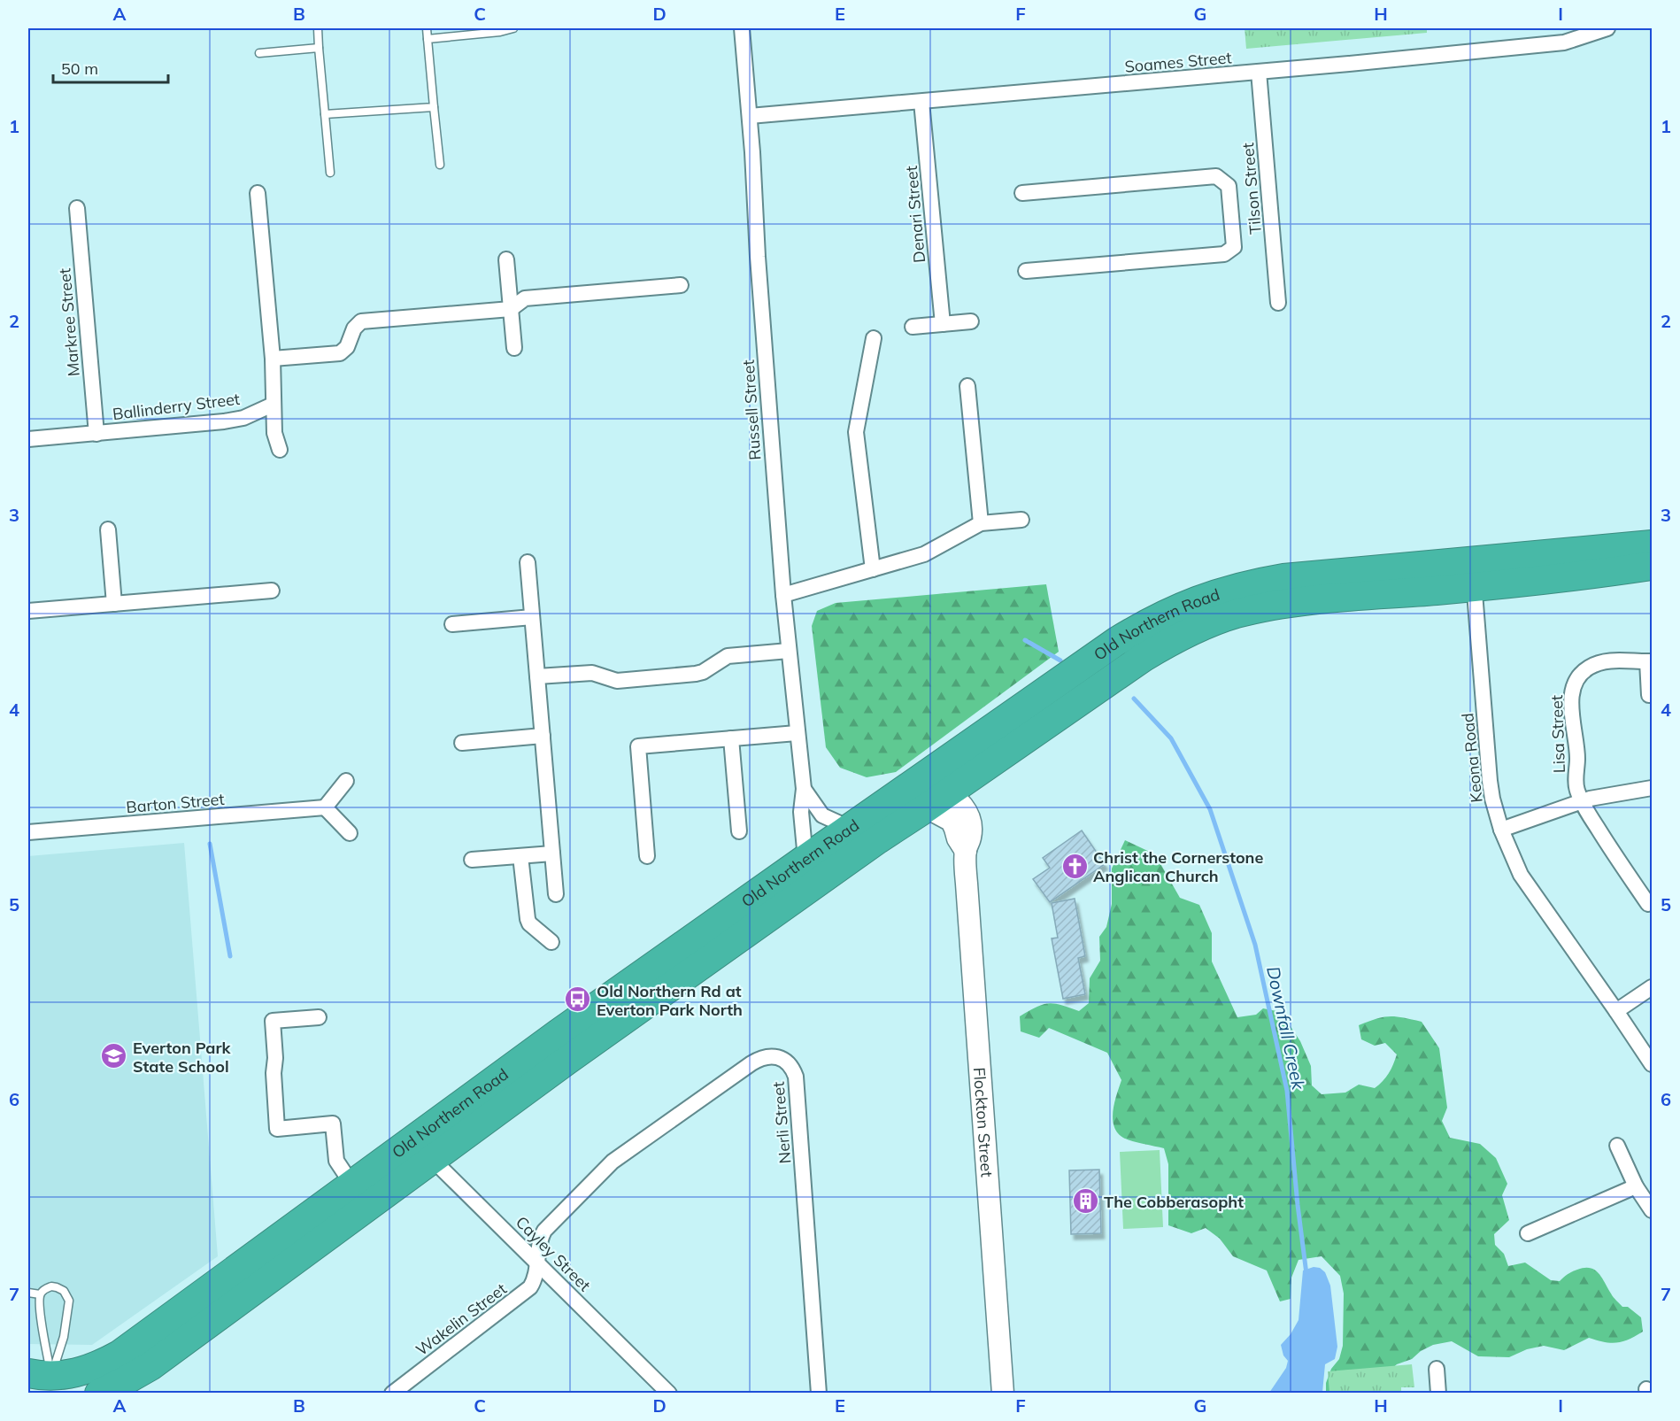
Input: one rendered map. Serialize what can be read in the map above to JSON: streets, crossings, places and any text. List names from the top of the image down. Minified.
{"streets":{"highway":["Old Northern Road"],"street":["Soames Street","Tilson Street","Denari Street","Markree Street","Ballinderry Street","Russell Street","Lisa Street","Keona Road","Barton Street","Flockton Street","Nerli Street","Cayley Street","Wakelin Street"]},"crossings":[["Soames Street","Tilson Street"],["Soames Street","Denari Street"],["Soames Street","Russell Street"],["Markree Street","Ballinderry Street"],["Russell Street","Old Northern Road"],["Old Northern Road","Keona Road"],["Old Northern Road","Flockton Street"],["Old Northern Road","Cayley Street"],["Nerli Street","Cayley Street"],["Nerli Street","Wakelin Street"],["Cayley Street","Wakelin Street"]],"water":["Downfall Creek"],"places":{"church":["Christ the Cornerstone Anglican Church"],"bus stop":["Old Northern Rd at Everton Park North"],"school or university":["Everton Park State School"],"building":["The Cobberasopht"]},"scale_bar":"50 m","grid":{"columns":["A","B","C","D","E","F","G","H","I"],"rows":["1","2","3","4","5","6","7"]}}
